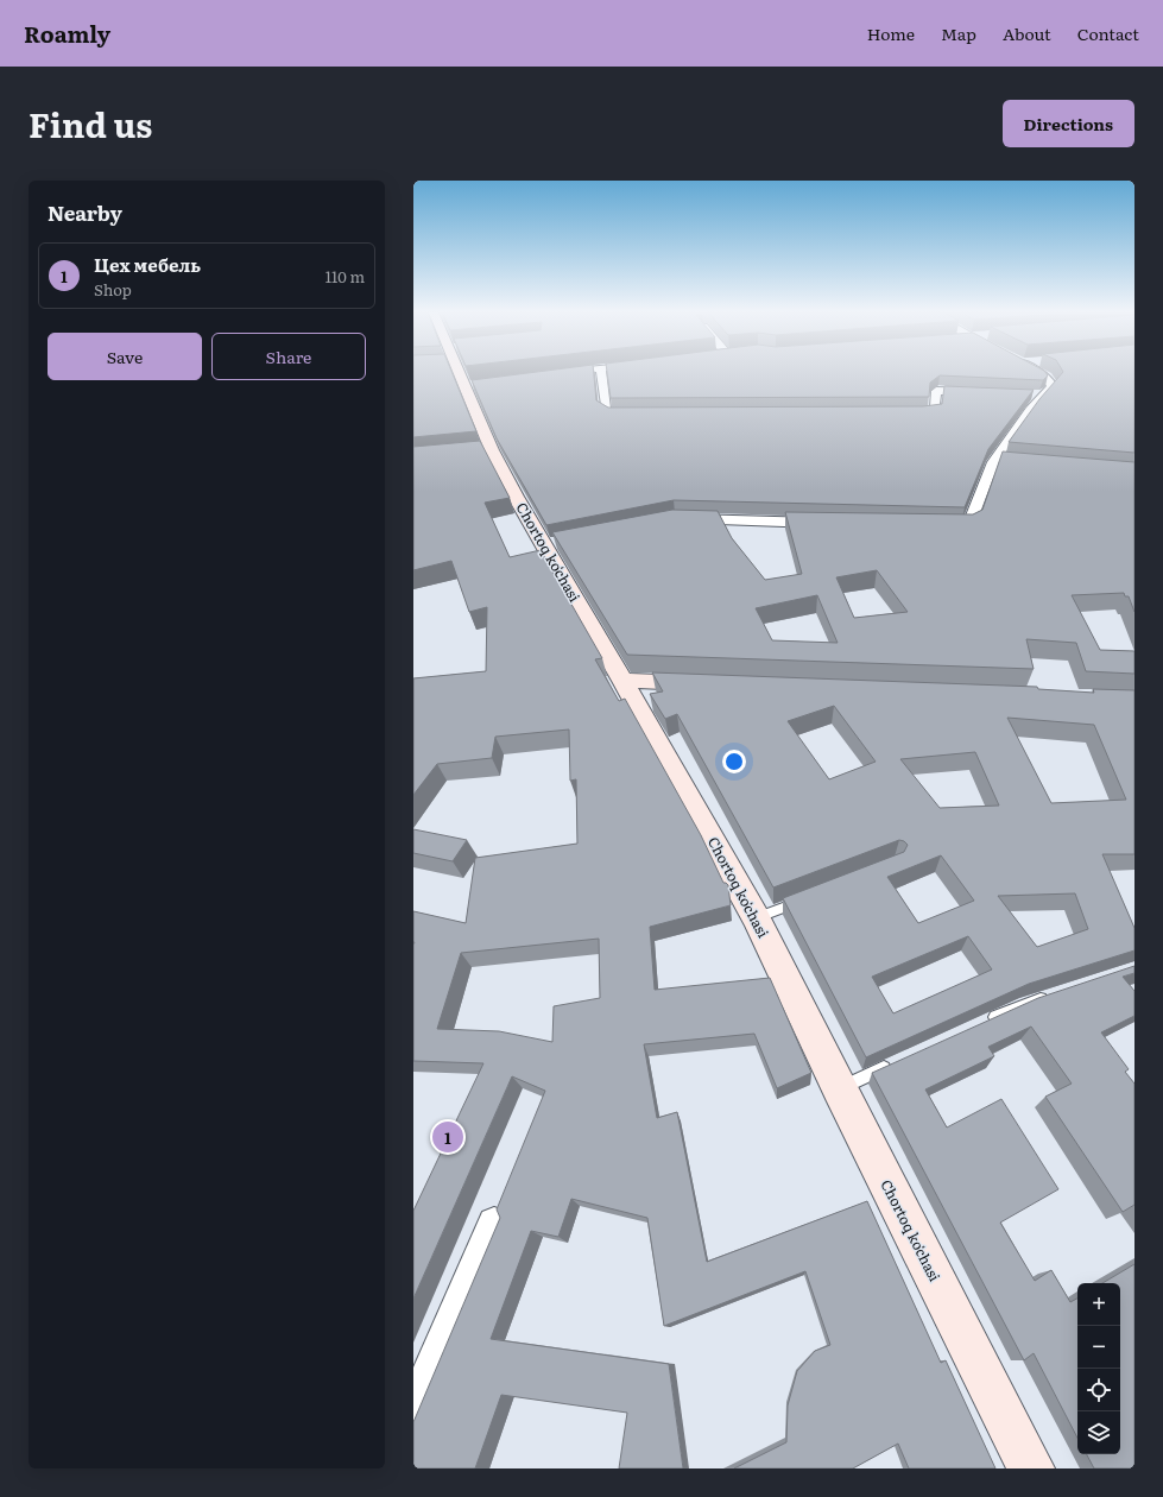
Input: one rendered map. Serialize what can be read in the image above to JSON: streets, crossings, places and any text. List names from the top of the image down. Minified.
{"streets":{"main road":["Chortoq koʻchasi"]},"page":{"header":"Roamly","nav":["Home","Map","About","Contact"],"title":"Find us","buttons":["Directions",["Save","Share"]],"heading":"Nearby","list":[{"mark":"1","name":"Цех мебель","note":"Shop","value":"110 m"}],"pins":"1","map_buttons":["+","−"]}}
